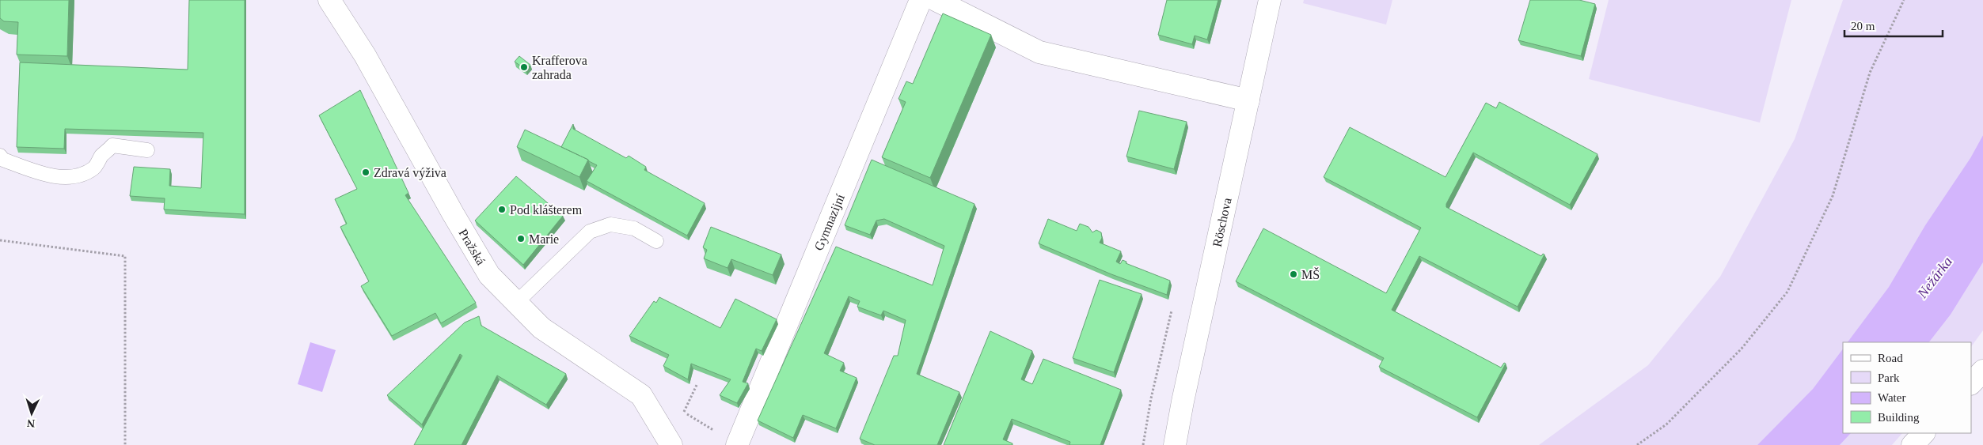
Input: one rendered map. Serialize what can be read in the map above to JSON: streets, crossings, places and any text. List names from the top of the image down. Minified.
{"streets":{"street":["Röschova","Gymnazijní","Pražská"]},"water":["Nežárka"],"places":["Krafferova zahrada","Zdravá výživa","Pod klášterem","Marie","MŠ"],"legend":["Road","Park","Water","Building"],"scale_bar":"20 m","north":"bottom"}
